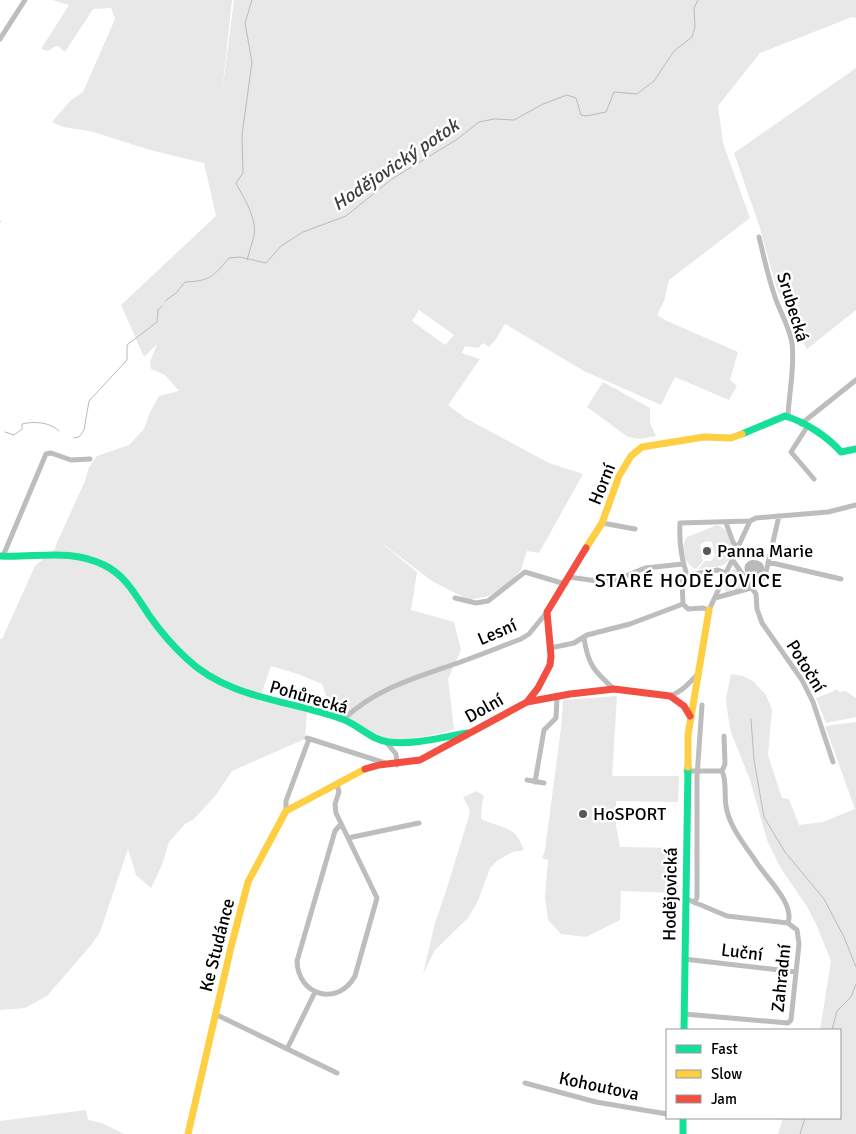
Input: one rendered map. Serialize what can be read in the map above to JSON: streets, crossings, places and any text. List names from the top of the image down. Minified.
{"streets":{"street":["Srubecká","Horní","Lesní","Potoční","Pohůrecká","Dolní","Hodějovická","Ke Studánce","Luční","Zahradní","Kohoutova"]},"crossings":[["Srubecká","Horní"],["Horní","Lesní"],["Lesní","Pohůrecká"],["Pohůrecká","Dolní"],["Dolní","Ke Studánce"],["Hodějovická","Luční"],["Hodějovická","Zahradní"],["Luční","Zahradní"]],"districts":["STARÉ HODĚJOVICE"],"water":["Hodějovický potok"],"places":["Panna Marie","HoSPORT"],"legend":["Fast","Slow","Jam"]}
